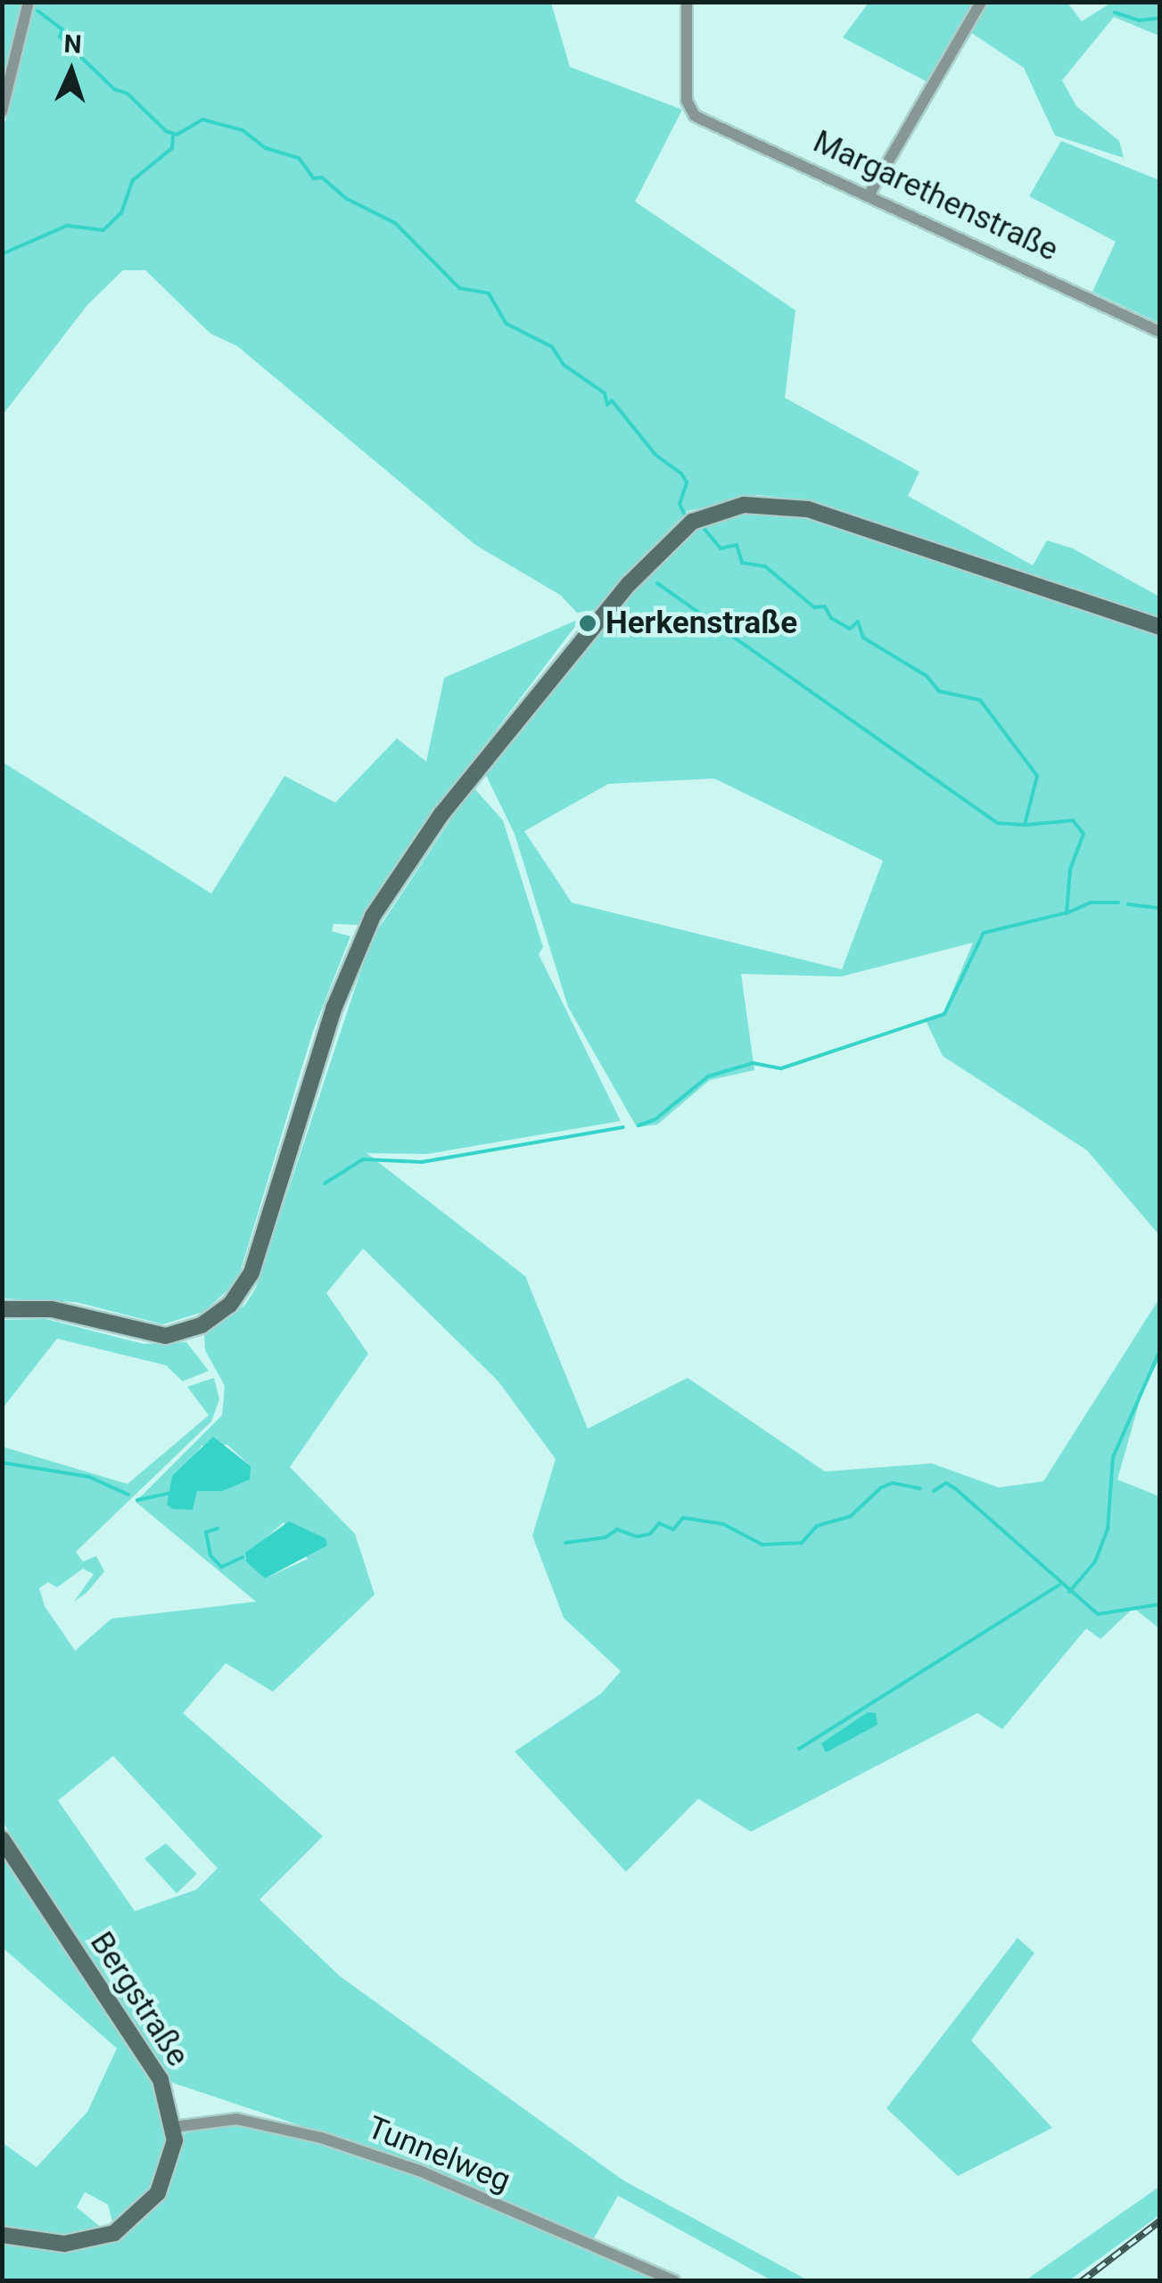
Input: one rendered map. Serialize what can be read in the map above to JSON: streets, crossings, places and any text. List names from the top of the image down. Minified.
{"streets":{"main road":["Bergstraße"],"street":["Margarethenstraße","Tunnelweg"]},"crossings":[["Bergstraße","Tunnelweg"]],"places":["Herkenstraße"],"north":"top"}
